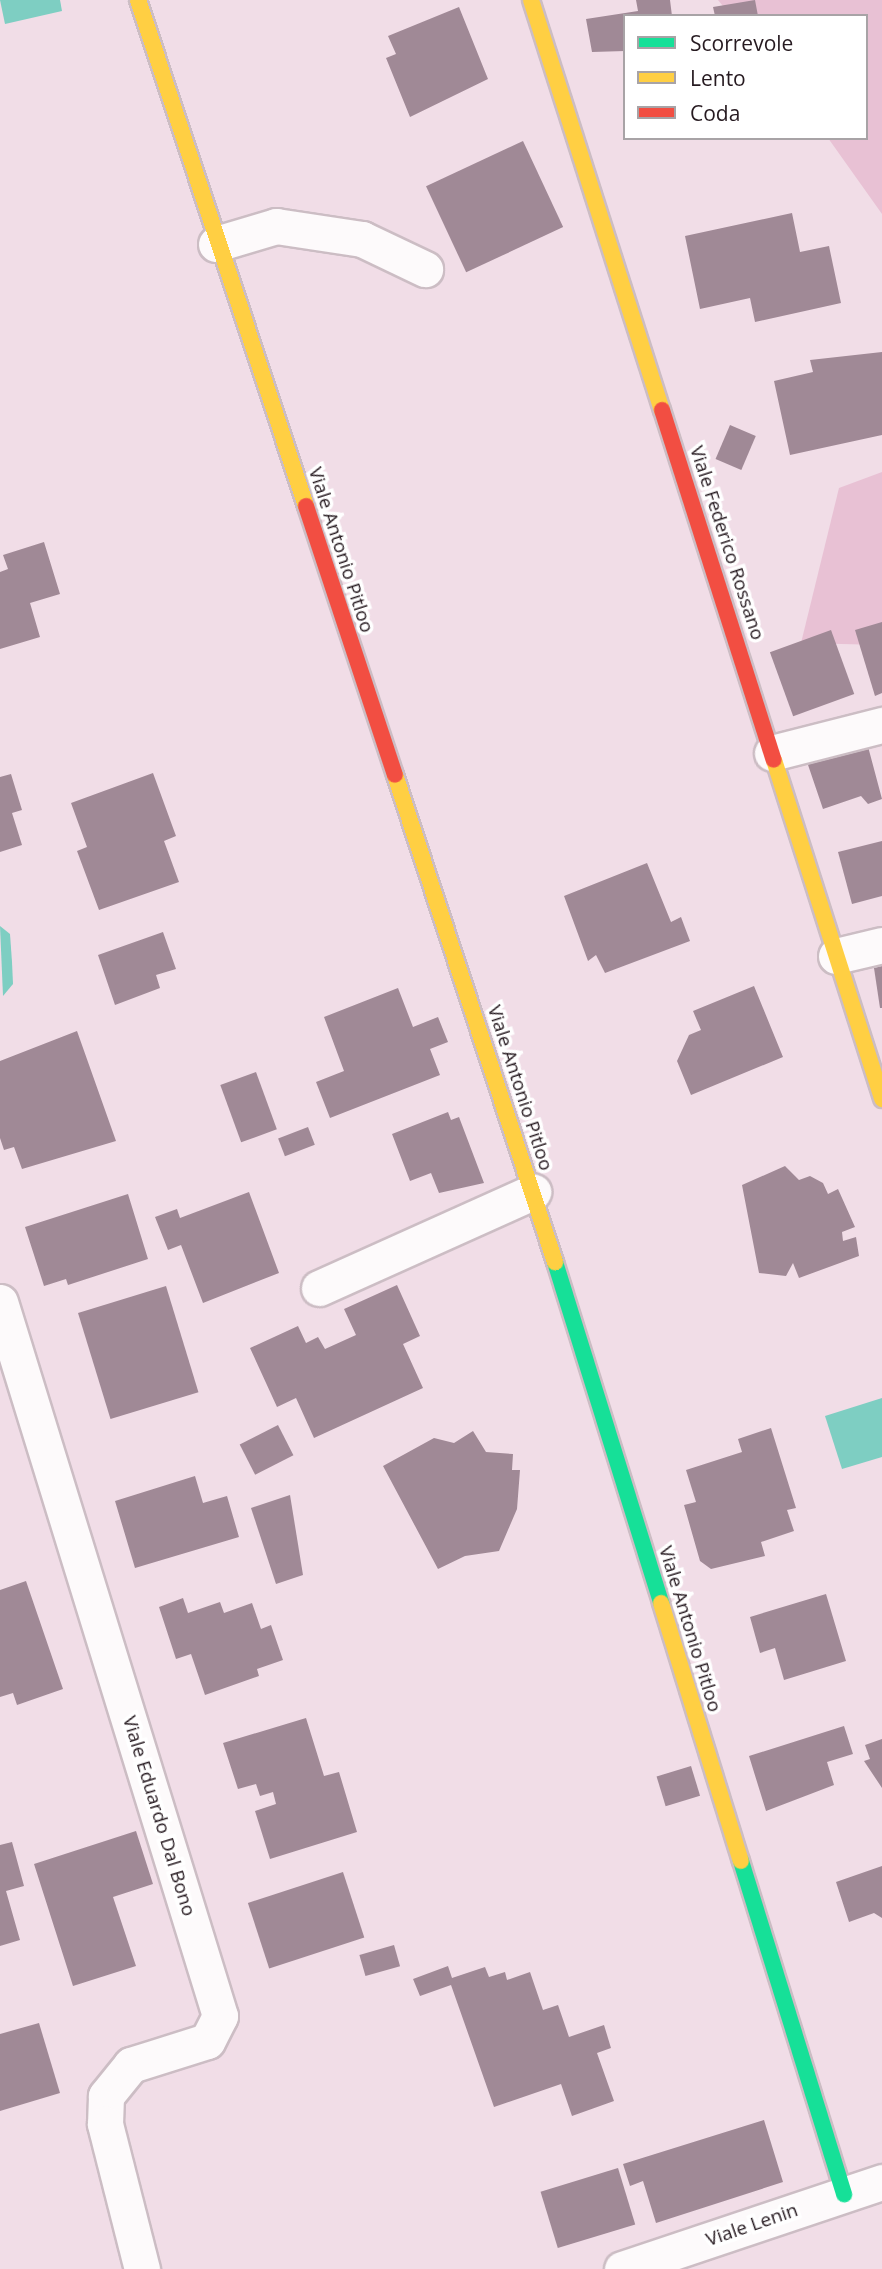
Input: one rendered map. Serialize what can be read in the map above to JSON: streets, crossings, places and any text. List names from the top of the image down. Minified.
{"streets":{"street":["Viale Federico Rossano","Viale Antonio Pitloo","Viale Eduardo Dal Bono","Viale Lenin"]},"crossings":[["Viale Antonio Pitloo","Viale Lenin"]],"legend":["Scorrevole","Lento","Coda"]}
